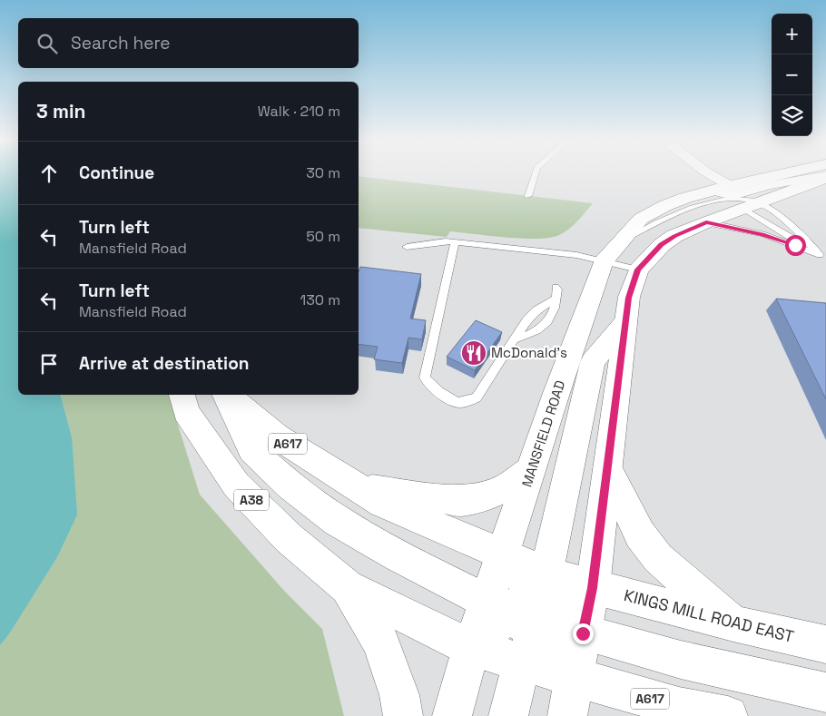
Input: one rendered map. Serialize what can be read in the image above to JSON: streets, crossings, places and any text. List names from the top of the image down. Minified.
{"streets":{"main road":["MANSFIELD ROAD","A617","A38","KINGS MILL ROAD EAST"]},"crossings":[["MANSFIELD ROAD","A617"],["MANSFIELD ROAD","KINGS MILL ROAD EAST"],["A617","A38"],["A617","KINGS MILL ROAD EAST"]],"places":{"restaurant":["McDonald's"]},"page":{"map_buttons":["+","−"],"search":"Search here","heading":["3 min","Walk · 210 m"],"list":[["Continue","30 m"],["Turn left","Mansfield Road","50 m"],["Turn left","Mansfield Road","130 m"],"Arrive at destination"]}}
